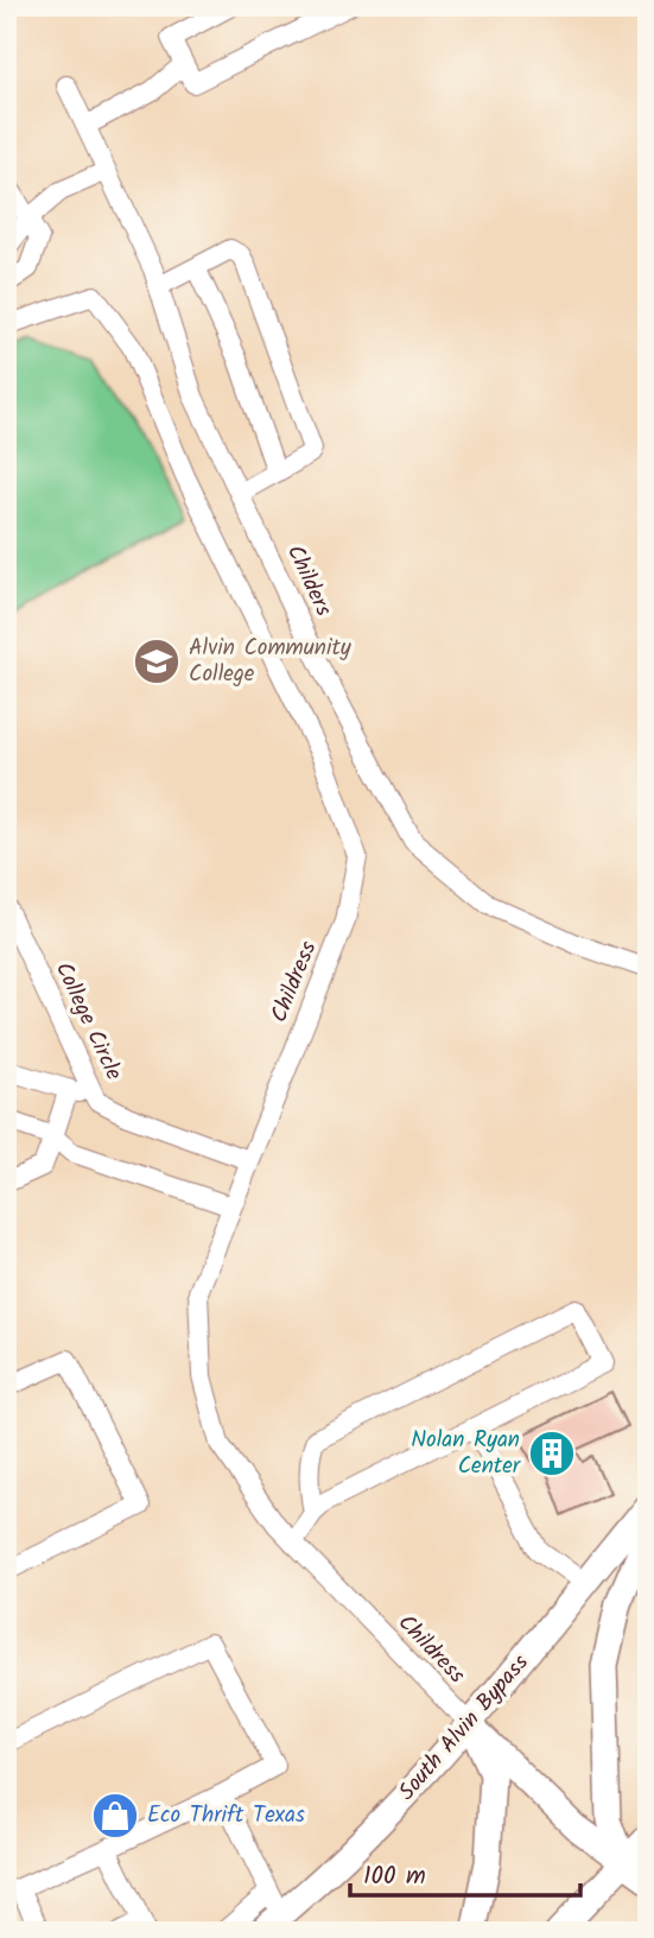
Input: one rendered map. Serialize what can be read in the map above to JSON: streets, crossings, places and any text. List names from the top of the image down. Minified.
{"streets":{"main road":["South Alvin Bypass"],"street":["Childers","Childress","College Circle"]},"crossings":[["Childress","College Circle"],["Childress","South Alvin Bypass"]],"places":{"school or university":["Alvin Community College"],"building":["Nolan Ryan Center"],"shop":["Eco Thrift Texas"]},"scale_bar":"100 m"}
